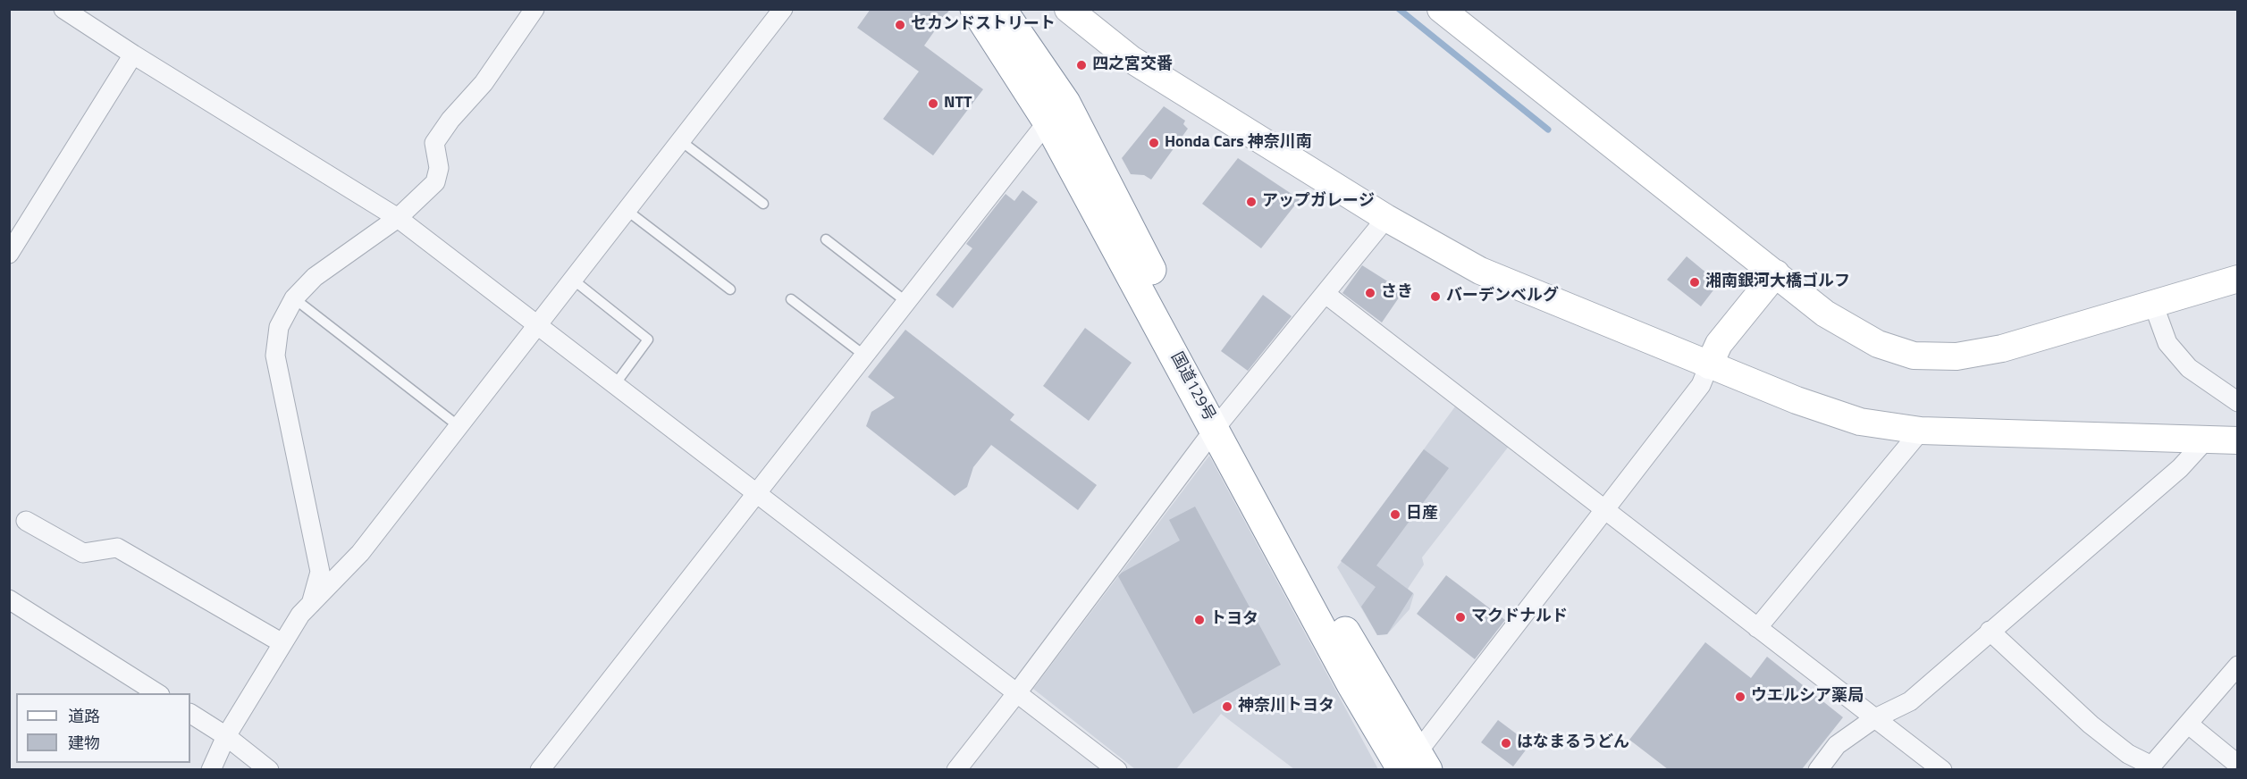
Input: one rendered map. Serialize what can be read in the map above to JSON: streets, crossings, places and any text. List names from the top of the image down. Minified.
{"streets":{"highway":["国道129号"]},"places":["セカンドストリート","四之宮交番","NTT","Honda Cars 神奈川南","アップガレージ","湘南銀河大橋ゴルフ","さき","バーデンベルグ","日産","マクドナルド","トヨタ","ウエルシア薬局","神奈川トヨタ","はなまるうどん"],"legend":["道路","建物"]}
